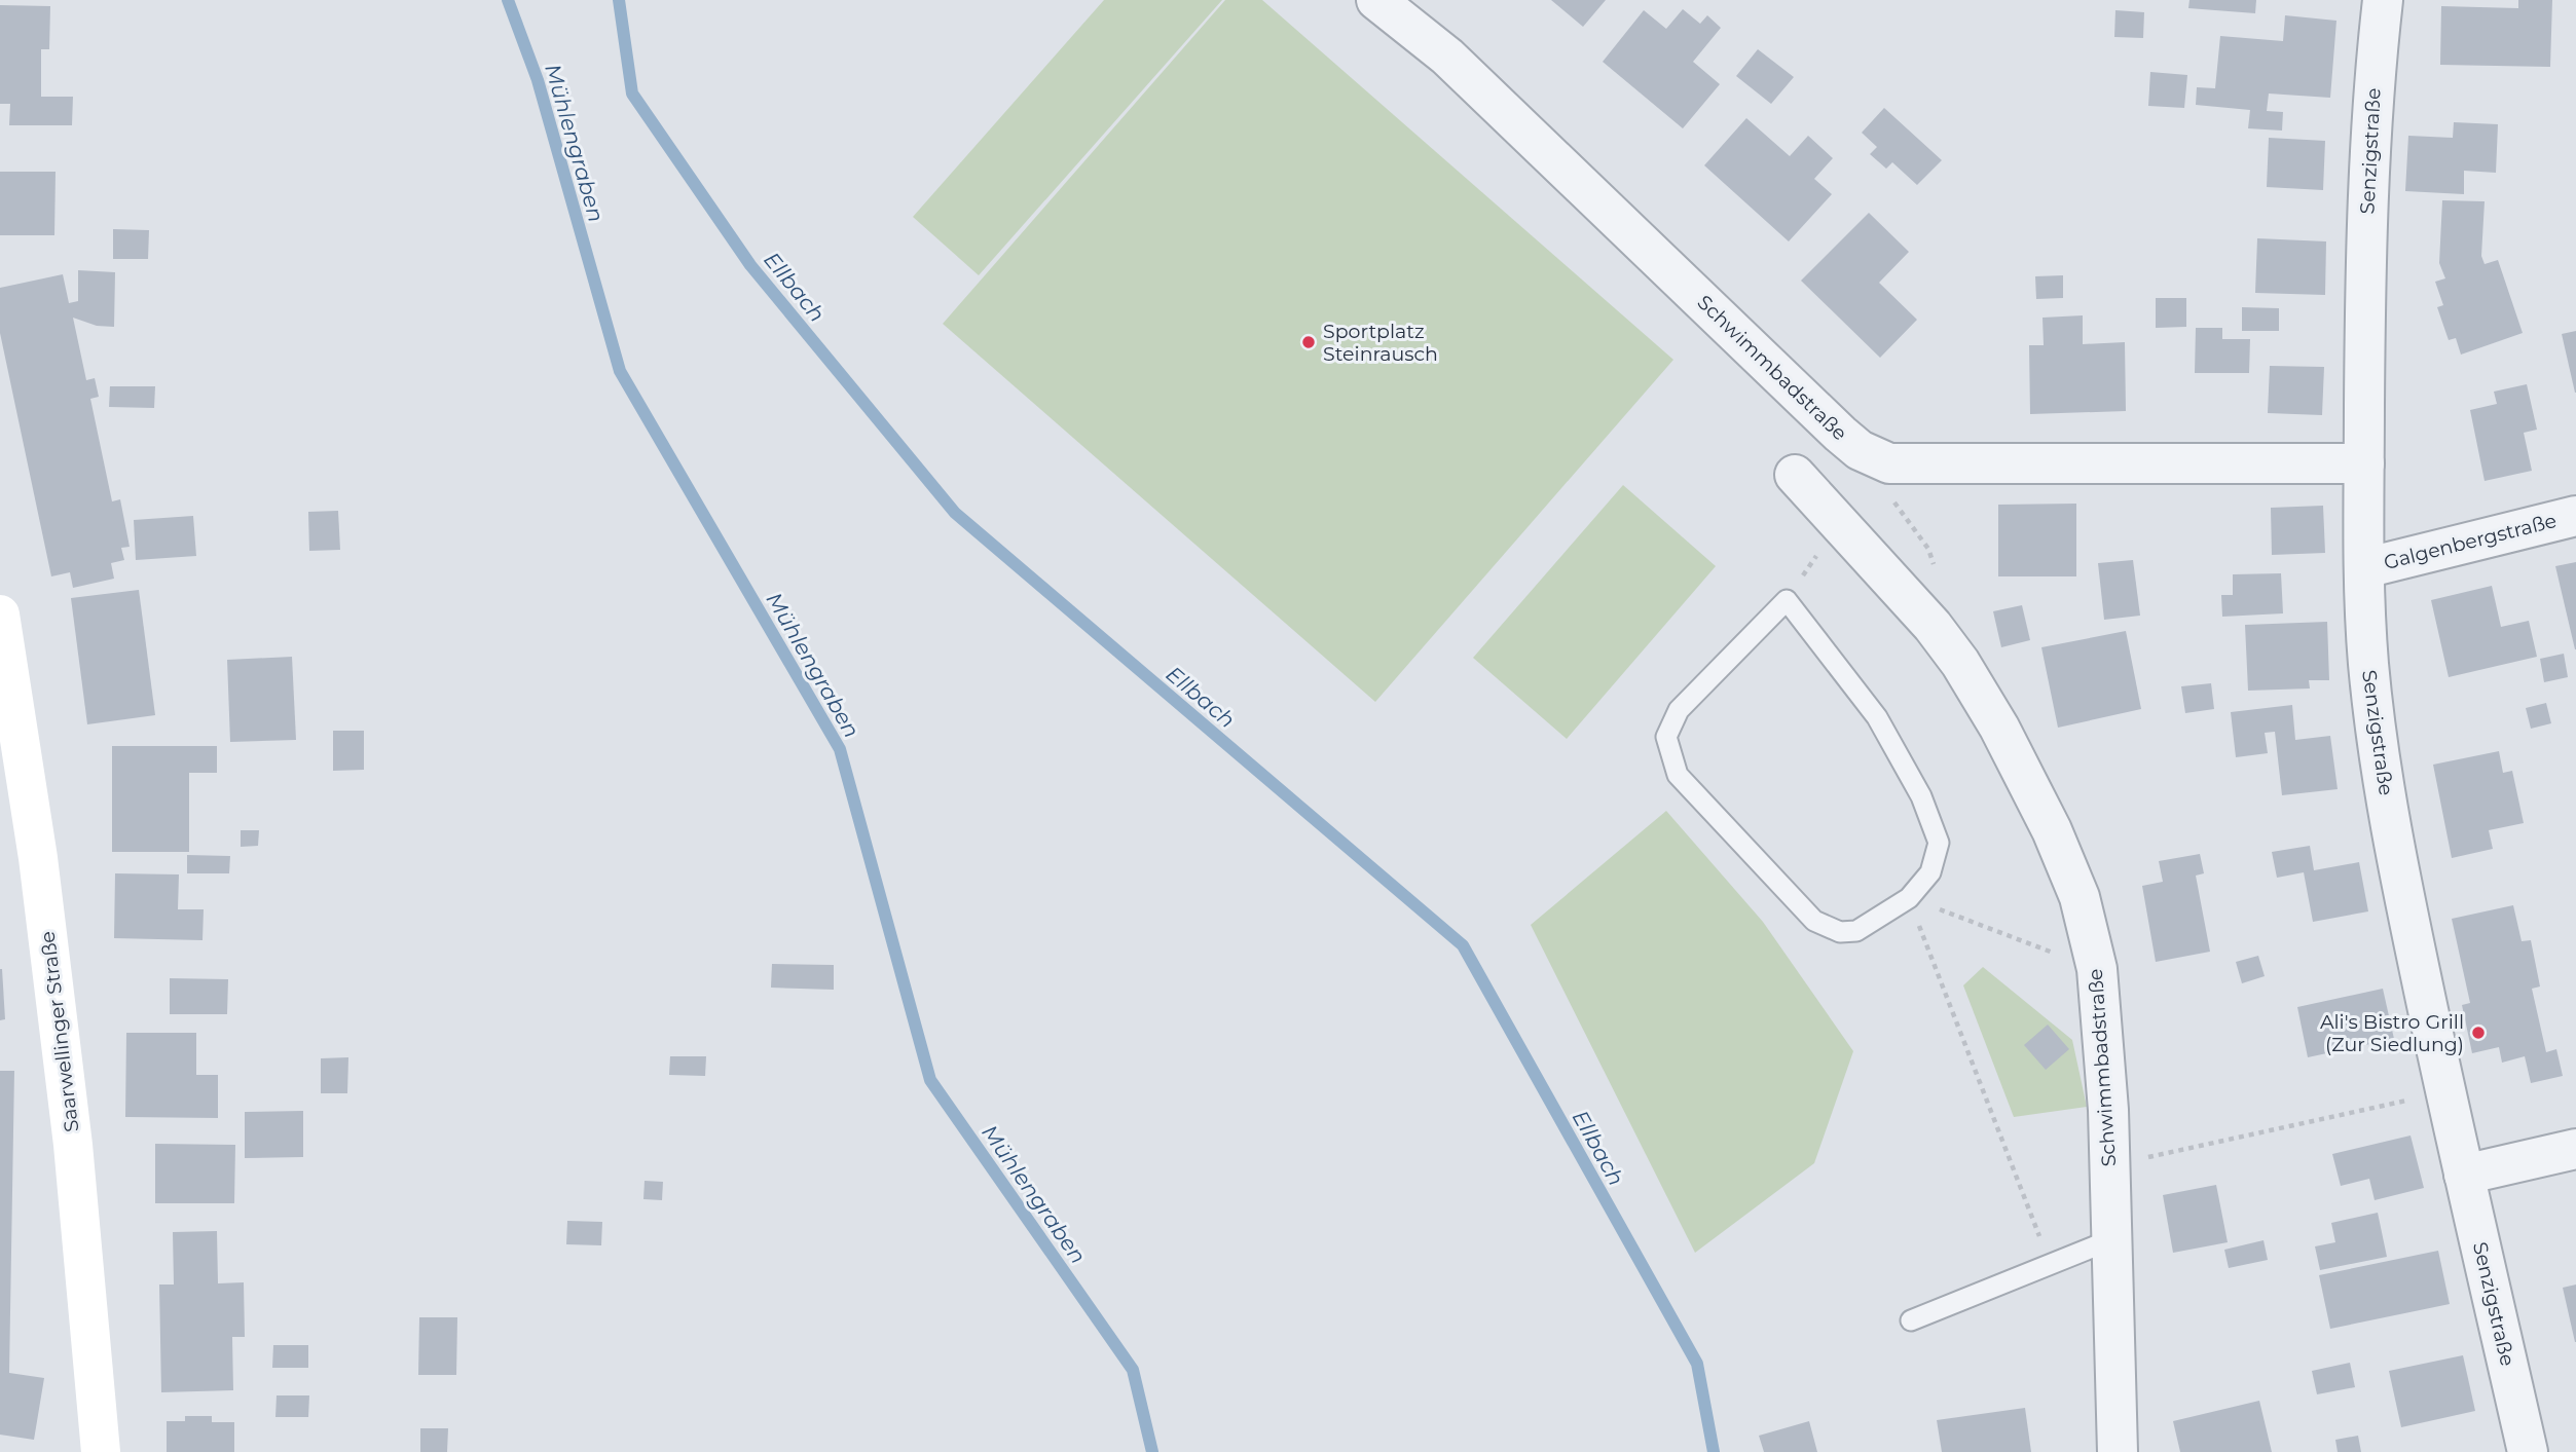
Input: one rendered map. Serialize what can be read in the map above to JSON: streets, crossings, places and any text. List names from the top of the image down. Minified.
{"streets":{"street":["Senzigstraße","Schwimmbadstraße","Galgenbergstraße","Saarwellinger Straße"]},"crossings":[["Senzigstraße","Schwimmbadstraße"],["Senzigstraße","Galgenbergstraße"]],"water":["Mühlengraben","Ellbach"],"places":["Sportplatz Steinrausch","Ali's Bistro Grill (Zur Siedlung)"]}
